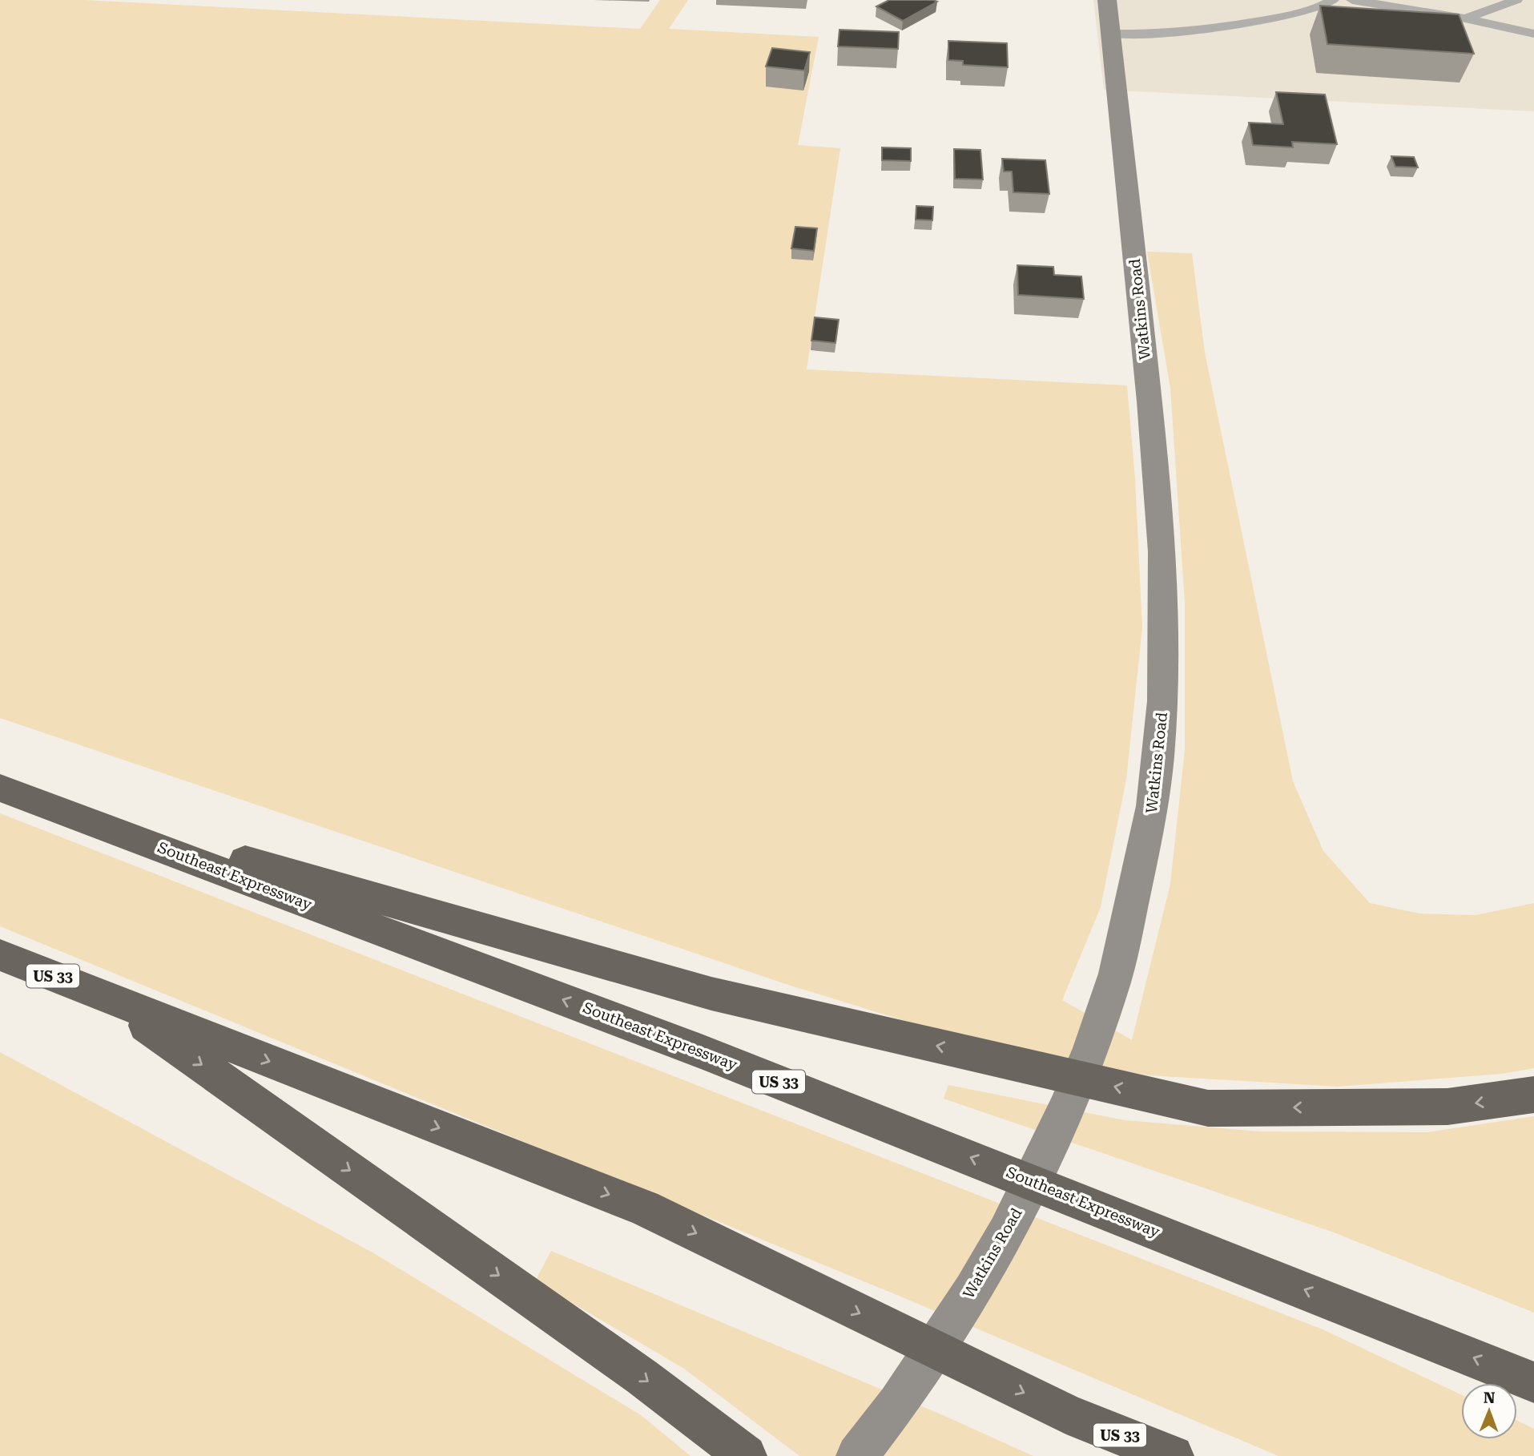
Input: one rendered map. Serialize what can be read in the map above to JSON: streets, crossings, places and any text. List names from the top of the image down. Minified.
{"streets":{"highway":["Southeast Expressway","US 33"],"street":["Watkins Road"]},"north":"top"}
